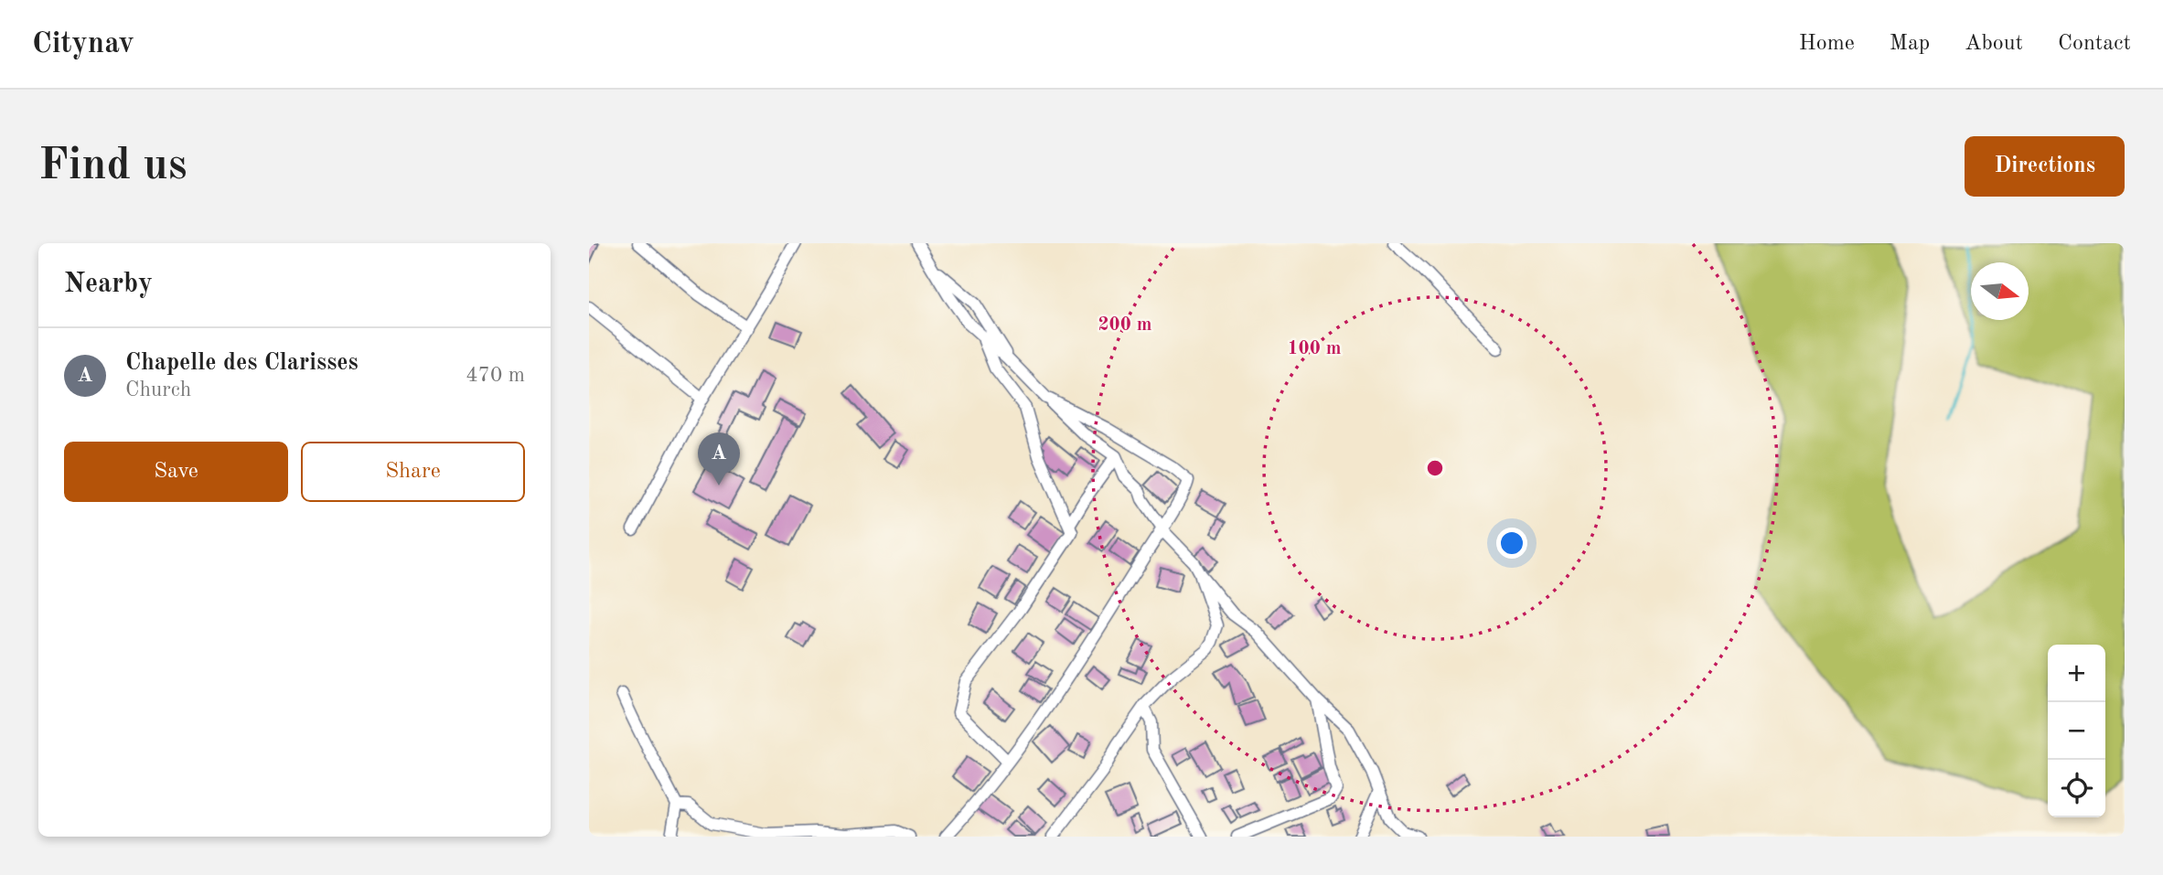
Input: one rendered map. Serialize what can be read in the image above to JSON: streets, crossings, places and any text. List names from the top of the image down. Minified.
{"north":"right","page":{"header":"Citynav","nav":["Home","Map","About","Contact"],"buttons":["Directions",["Save","Share"]],"title":"Find us","heading":"Nearby","list":[{"mark":"A","name":"Chapelle des Clarisses","note":"Church","value":"470 m"}],"pins":"A","map_buttons":["+","−"]},"rings":["200 m","100 m"]}
